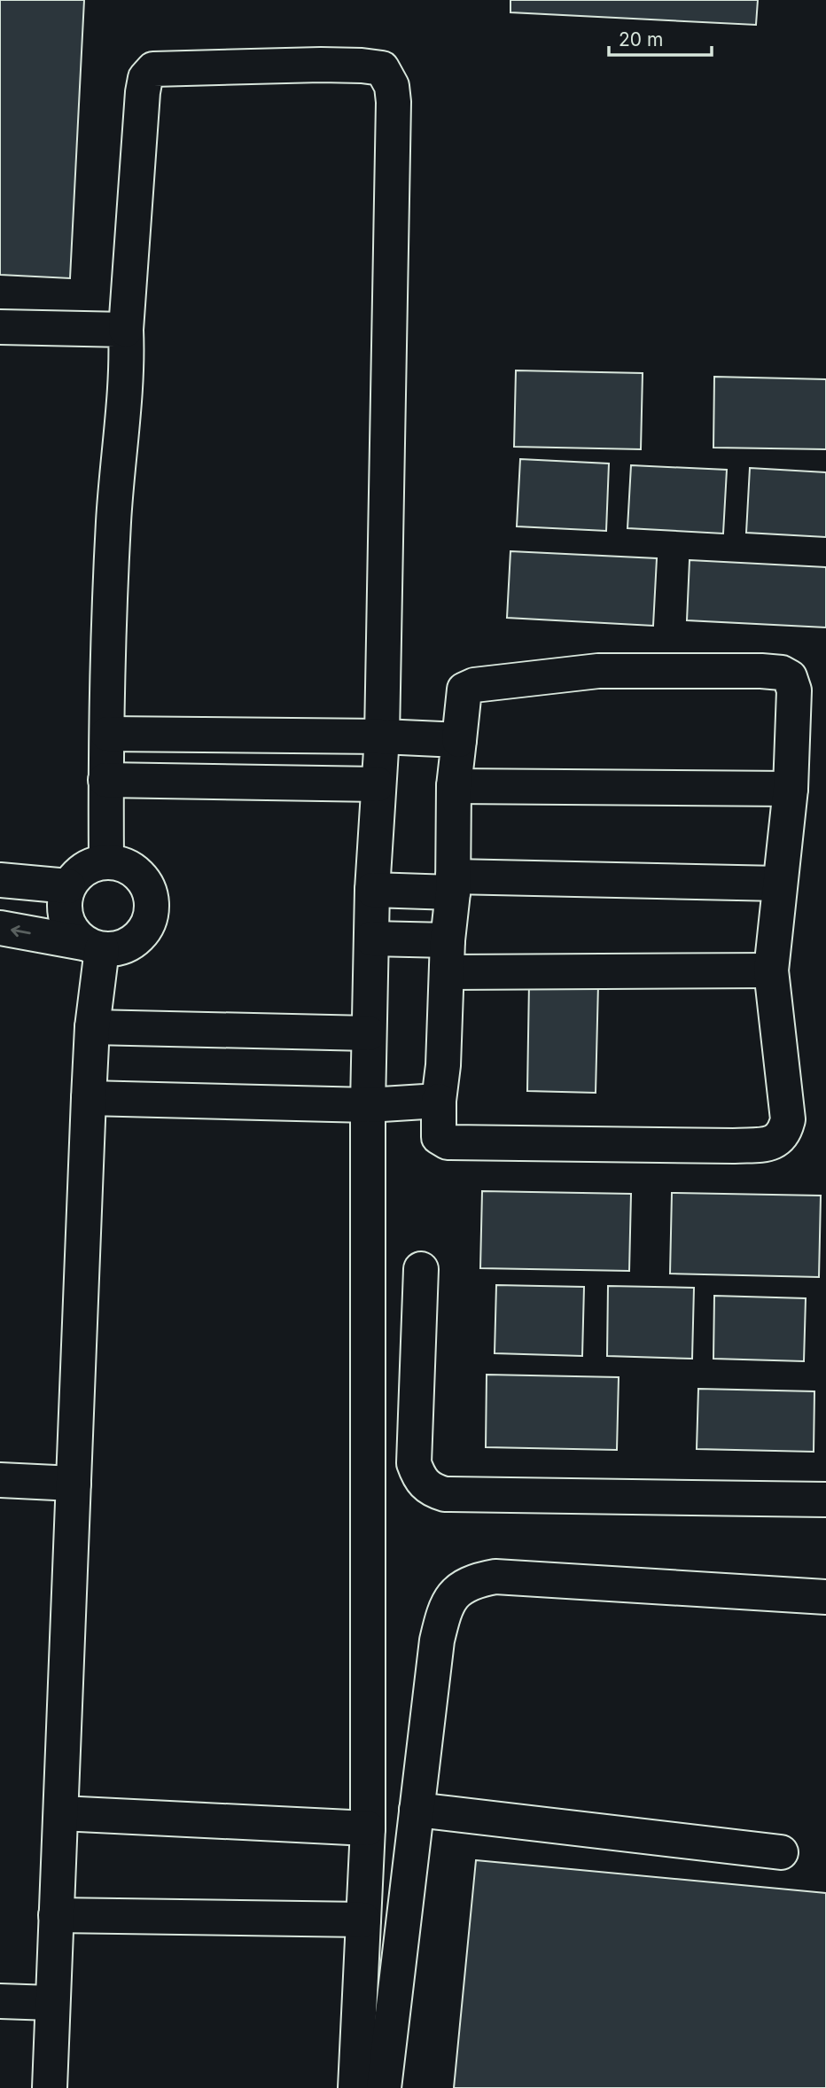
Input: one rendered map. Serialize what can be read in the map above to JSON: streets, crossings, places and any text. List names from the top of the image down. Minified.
{"scale_bar":"20 m"}
